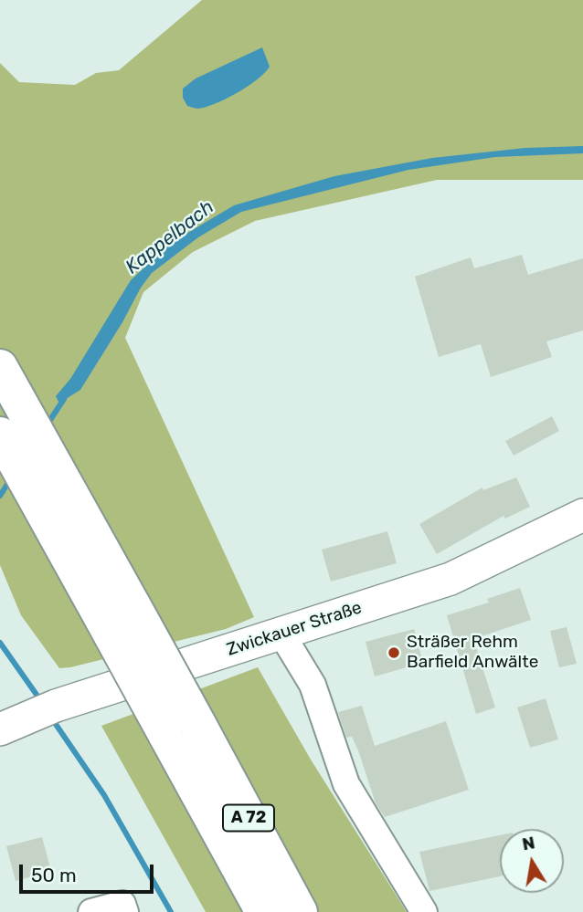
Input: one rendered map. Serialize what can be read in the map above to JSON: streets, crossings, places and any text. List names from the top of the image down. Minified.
{"streets":{"highway":["A 72"],"main road":["Zwickauer Straße"]},"water":["Kappelbach"],"places":["Sträßer Rehm Barfield Anwälte"],"scale_bar":"50 m","north":"top"}
